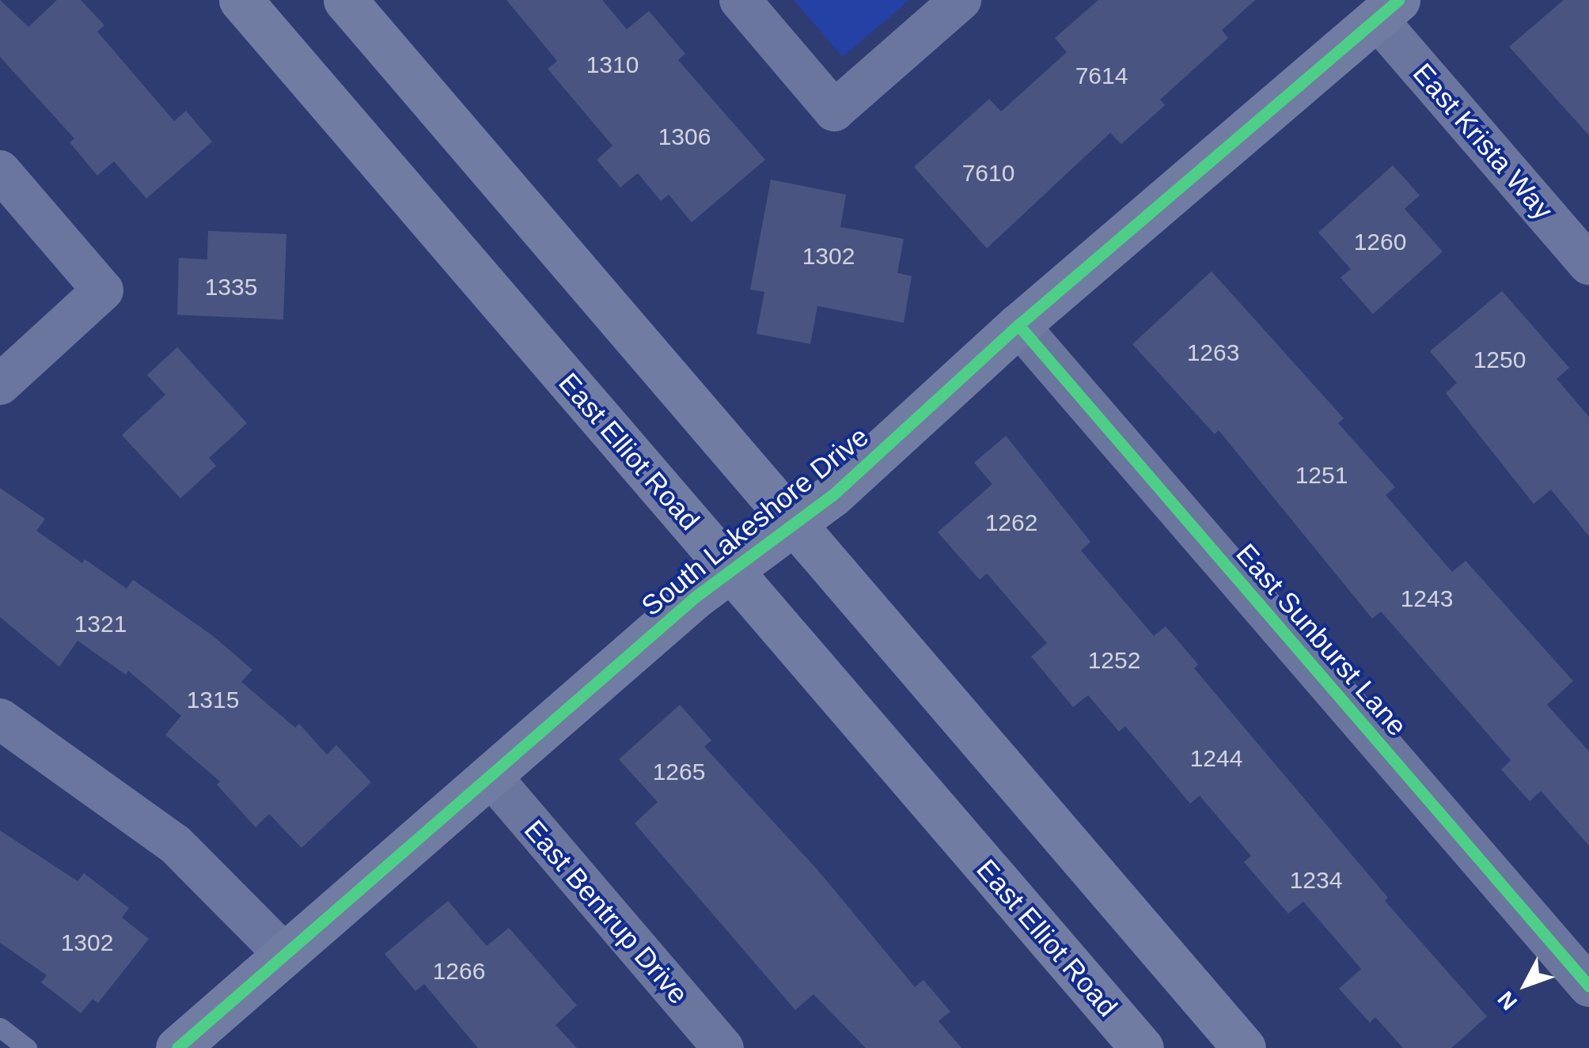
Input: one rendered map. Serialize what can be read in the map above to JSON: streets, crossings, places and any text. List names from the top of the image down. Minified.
{"streets":{"main road":["East Elliot Road","South Lakeshore Drive"],"street":["East Krista Way","East Sunburst Lane","East Bentrup Drive"]},"crossings":[["East Krista Way","South Lakeshore Drive"],["East Elliot Road","South Lakeshore Drive"],["South Lakeshore Drive","East Sunburst Lane"],["South Lakeshore Drive","East Bentrup Drive"]],"house_numbers":["1310","7614","1306","7610","1260","1302","1335","1263","1250","1251","1262","1243","1321","1252","1315","1244","1265","1234","1302","1266"],"north":"bottom left"}
